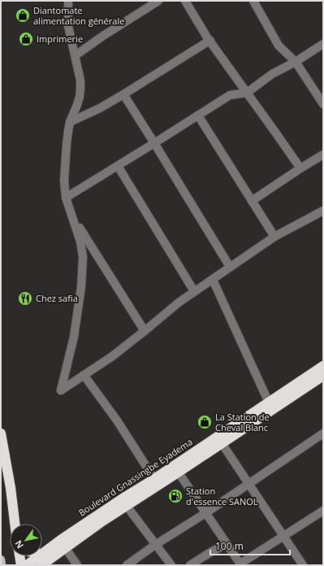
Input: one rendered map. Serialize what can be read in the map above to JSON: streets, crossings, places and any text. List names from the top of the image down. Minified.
{"streets":{"highway":["Boulevard Gnassingbe Eyadema"]},"places":{"shop":["Diantomate alimentation générale","Imprimerie","La Station de Cheval Blanc"],"restaurant":["Chez safia"],"fuel station":["Station d'essence SANOL"]},"scale_bar":"100 m","north":"bottom left"}
